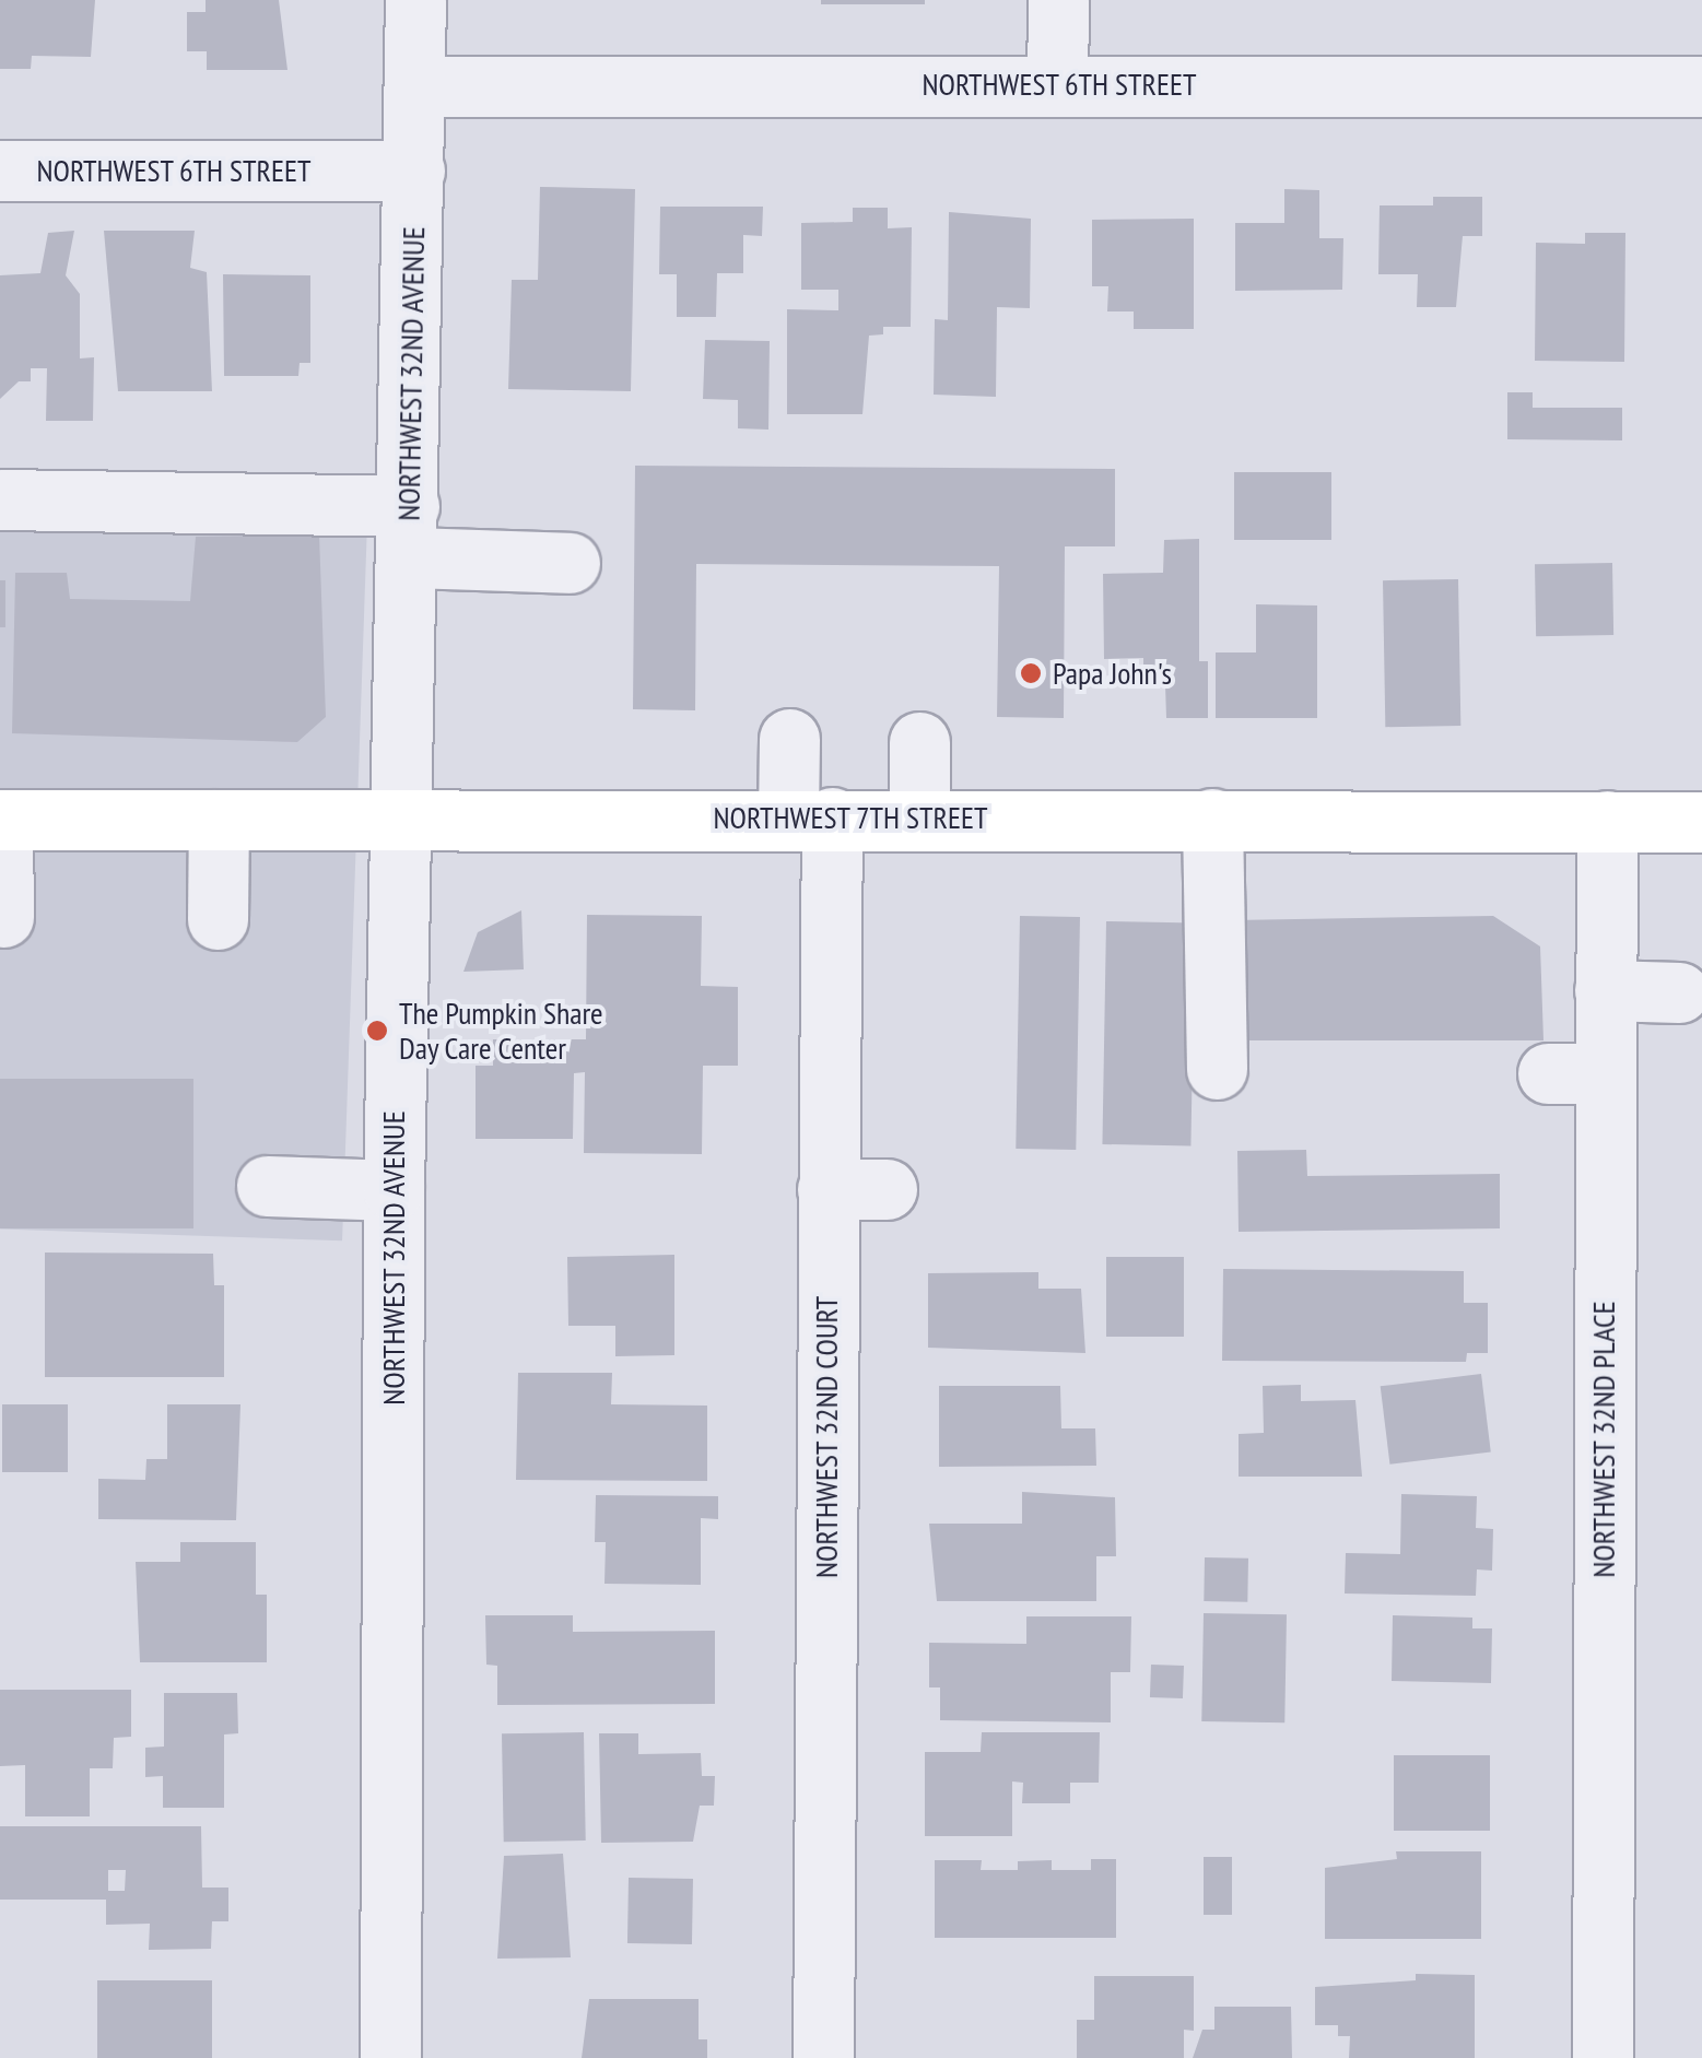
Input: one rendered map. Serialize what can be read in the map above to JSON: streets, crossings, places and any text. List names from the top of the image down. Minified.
{"streets":{"main road":["NORTHWEST 7TH STREET"],"street":["NORTHWEST 6TH STREET","NORTHWEST 32ND AVENUE","NORTHWEST 32ND COURT","NORTHWEST 32ND PLACE"]},"crossings":[["NORTHWEST 6TH STREET","NORTHWEST 32ND AVENUE"],["NORTHWEST 32ND AVENUE","NORTHWEST 7TH STREET"],["NORTHWEST 7TH STREET","NORTHWEST 32ND COURT"],["NORTHWEST 7TH STREET","NORTHWEST 32ND PLACE"]],"places":["Papa John's","The Pumpkin Share Day Care Center"]}
